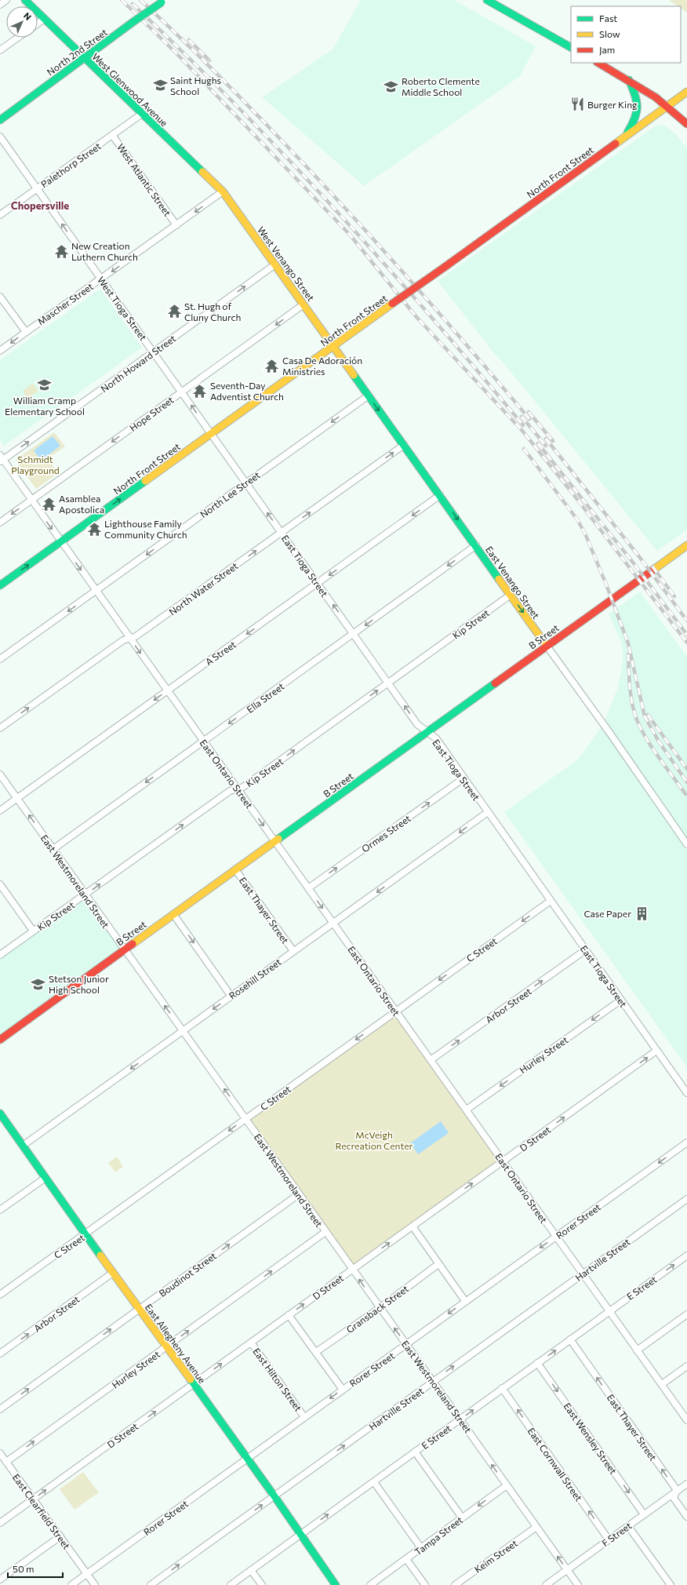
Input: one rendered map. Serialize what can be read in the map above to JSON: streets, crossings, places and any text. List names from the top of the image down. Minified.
{"streets":{"main road":["North 2nd Street","West Glenwood Avenue","North Front Street","West Venango Street","East Venango Street","B Street","East Allegheny Avenue"],"street":["Palethorp Street","West Atlantic Street","Mascher Street","West Tioga Street","North Howard Street","Hope Street","North Lee Street","East Tioga Street","North Water Street","Kip Street","A Street","Ella Street","East Ontario Street","Ormes Street","East Westmoreland Street","East Thayer Street","C Street","Rosehill Street","Arbor Street","Hurley Street","D Street","Rorer Street","Hartville Street","Boudinot Street","E Street","Gransback Street","East Hilton Street","East Wensley Street","East Cornwall Street","East Clearfield Street","F Street","Tampa Street","Keim Street"]},"crossings":[["North 2nd Street","West Glenwood Avenue"],["West Glenwood Avenue","Palethorp Street"],["West Glenwood Avenue","West Venango Street"],["West Glenwood Avenue","Mascher Street"],["Palethorp Street","West Atlantic Street"],["Palethorp Street","West Tioga Street"],["North Front Street","West Venango Street"],["North Front Street","West Tioga Street"],["North Front Street","East Tioga Street"],["North Front Street","East Venango Street"],["North Front Street","East Ontario Street"],["West Atlantic Street","Mascher Street"],["West Venango Street","Mascher Street"],["West Venango Street","North Howard Street"],["West Venango Street","Hope Street"],["West Venango Street","East Venango Street"],["Mascher Street","West Tioga Street"],["West Tioga Street","North Howard Street"],["West Tioga Street","Hope Street"],["West Tioga Street","East Tioga Street"],["North Howard Street","East Ontario Street"],["Hope Street","East Ontario Street"],["North Lee Street","East Tioga Street"],["North Lee Street","East Venango Street"],["North Lee Street","East Ontario Street"],["East Tioga Street","North Water Street"],["East Tioga Street","Kip Street"],["East Tioga Street","B Street"],["East Tioga Street","A Street"],["East Tioga Street","Ella Street"],["East Tioga Street","Ormes Street"],["East Tioga Street","C Street"],["East Tioga Street","Rosehill Street"],["East Tioga Street","Arbor Street"],["East Tioga Street","Hurley Street"],["East Tioga Street","D Street"],["East Venango Street","North Water Street"],["East Venango Street","Kip Street"],["East Venango Street","B Street"],["East Venango Street","A Street"],["East Venango Street","Ella Street"],["North Water Street","East Ontario Street"],["Kip Street","East Ontario Street"],["Kip Street","East Westmoreland Street"],["B Street","East Ontario Street"],["B Street","East Westmoreland Street"],["B Street","East Thayer Street"],["A Street","East Ontario Street"],["A Street","East Westmoreland Street"],["Ella Street","East Ontario Street"],["Ella Street","East Westmoreland Street"],["East Ontario Street","Ormes Street"],["East Ontario Street","C Street"],["East Ontario Street","Rosehill Street"],["East Ontario Street","Arbor Street"],["East Ontario Street","Hurley Street"],["East Ontario Street","D Street"],["East Ontario Street","Rorer Street"],["East Ontario Street","Hartville Street"],["East Ontario Street","E Street"],["East Westmoreland Street","C Street"],["East Westmoreland Street","Rosehill Street"],["East Westmoreland Street","Hurley Street"],["East Westmoreland Street","D Street"],["East Westmoreland Street","Rorer Street"],["East Westmoreland Street","Hartville Street"],["East Westmoreland Street","Boudinot Street"],["East Westmoreland Street","E Street"],["East Westmoreland Street","Gransback Street"],["East Westmoreland Street","F Street"],["East Westmoreland Street","Tampa Street"],["East Westmoreland Street","Keim Street"],["East Thayer Street","Rosehill Street"],["East Thayer Street","E Street"],["East Thayer Street","F Street"],["C Street","East Allegheny Avenue"],["Rosehill Street","East Allegheny Avenue"],["Arbor Street","East Allegheny Avenue"],["Hurley Street","East Allegheny Avenue"],["Hurley Street","East Clearfield Street"],["D Street","East Allegheny Avenue"],["D Street","East Hilton Street"],["D Street","East Clearfield Street"],["Rorer Street","East Allegheny Avenue"],["Rorer Street","East Hilton Street"],["Rorer Street","East Clearfield Street"],["Hartville Street","East Allegheny Avenue"],["Boudinot Street","East Allegheny Avenue"],["E Street","East Allegheny Avenue"],["E Street","East Wensley Street"],["E Street","East Cornwall Street"],["East Wensley Street","F Street"],["East Cornwall Street","F Street"]],"one_way":["Mascher Street","West Tioga Street","North Howard Street","Hope Street","North Lee Street","North Water Street","Kip Street","A Street","Ella Street","Ormes Street","East Westmoreland Street","East Thayer Street","C Street","Rosehill Street","Arbor Street","D Street","Rorer Street","Hartville Street","Boudinot Street","E Street","East Wensley Street","East Cornwall Street"],"districts":["Chopersville"],"parks":["Schmidt Playground","McVeigh Recreation Center"],"places":{"school or university":["Saint Hughs School","Roberto Clemente Middle School","William Cramp Elementary School","Stetson Junior High School"],"restaurant":["Burger King"],"temple":["New Creation Luthern Church","St. Hugh of Cluny Church","Casa De Adoración Ministries","Seventh-Day Adventist Church","Asamblea Apostolica","Lighthouse Family Community Church"],"building":["Case Paper"]},"legend":["Fast","Slow","Jam"],"scale_bar":"50 m","north":"top right"}
